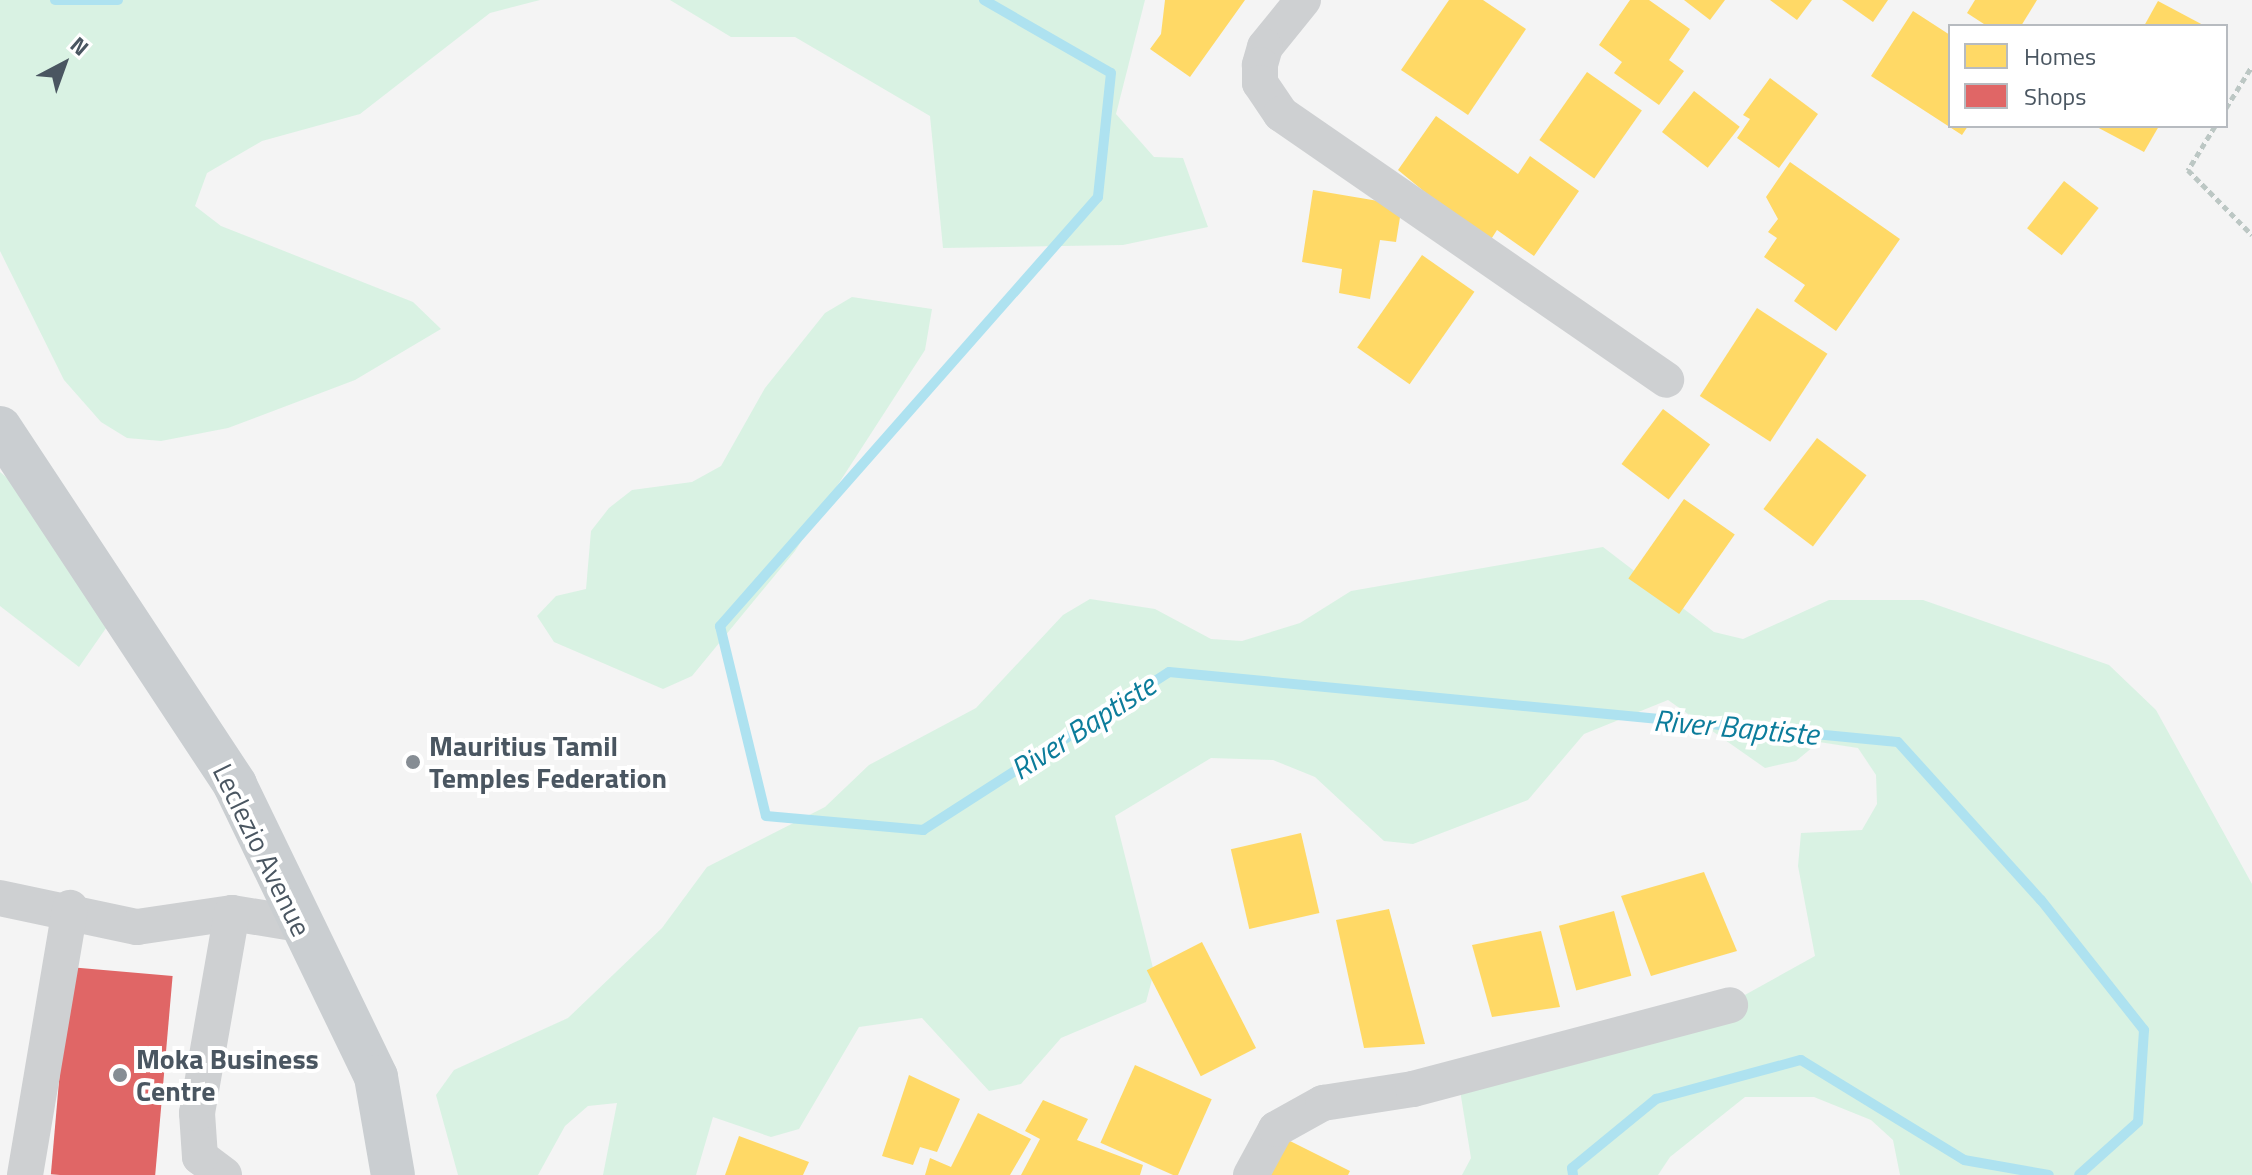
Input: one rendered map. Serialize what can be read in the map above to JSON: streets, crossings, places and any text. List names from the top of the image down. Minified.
{"streets":{"main road":["Leclezio Avenue"]},"water":["River Baptiste"],"places":["Mauritius Tamil Temples Federation","Moka Business Centre"],"legend":["Homes","Shops"],"north":"top right"}
